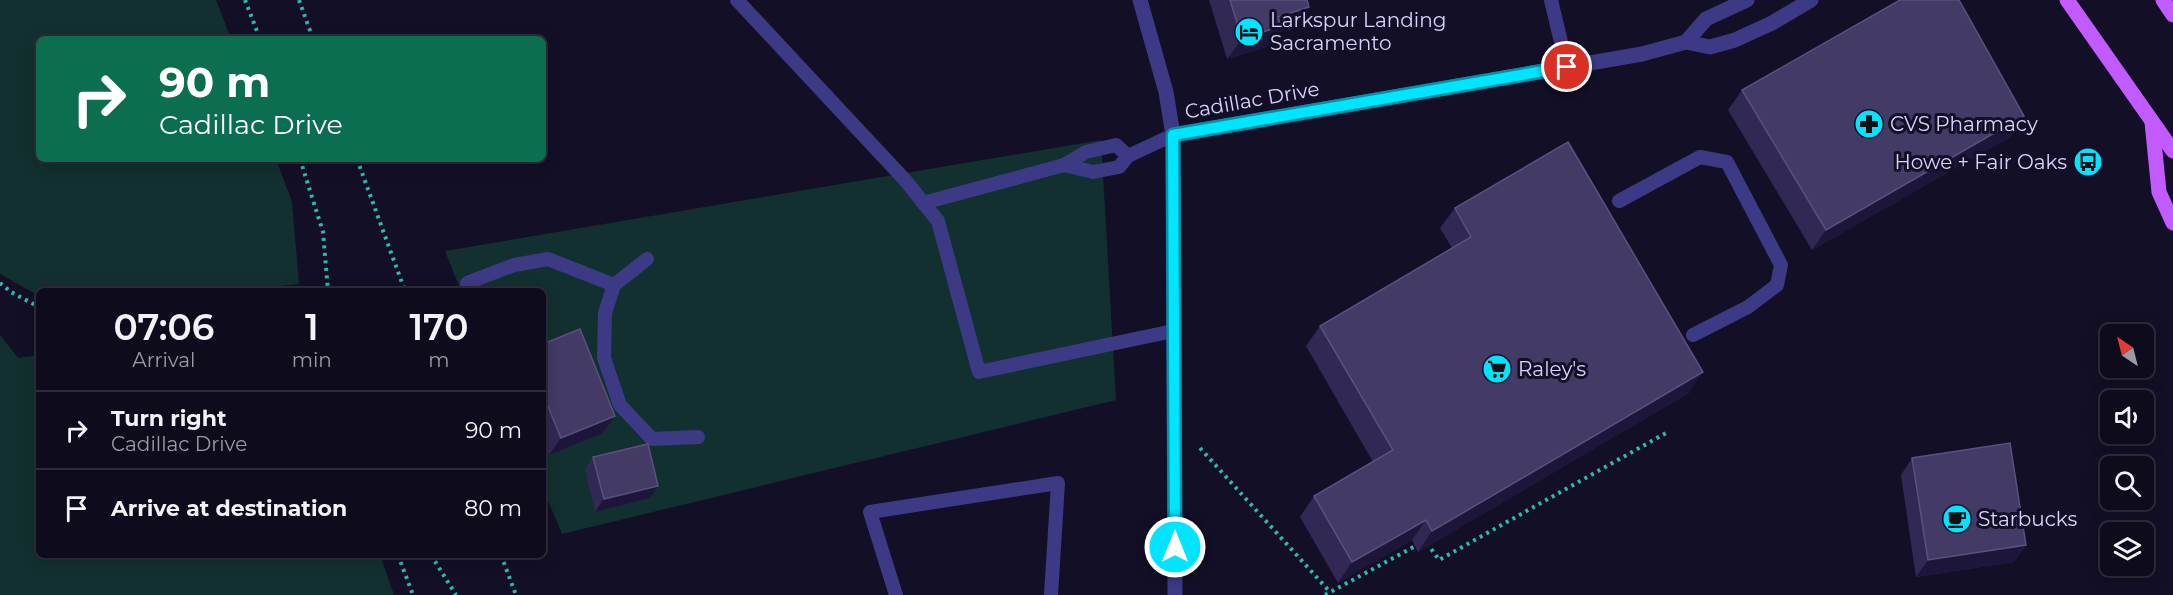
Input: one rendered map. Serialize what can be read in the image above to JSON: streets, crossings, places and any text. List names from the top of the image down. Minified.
{"streets":{"street":["Cadillac Drive"]},"places":{"hotel":["Larkspur Landing Sacramento"],"pharmacy":["CVS Pharmacy"],"bus stop":["Howe + Fair Oaks"],"supermarket":["Raley's"],"cafe":["Starbucks"]},"north":"top left","page":{"turn":["90 m","Cadillac Drive"],"eta":["07:06","Arrival","1","min","170","m"],"list":[{"name":"Turn right","note":"Cadillac Drive","value":"90 m"},{"name":"Arrive at destination","value":"80 m"}]}}
